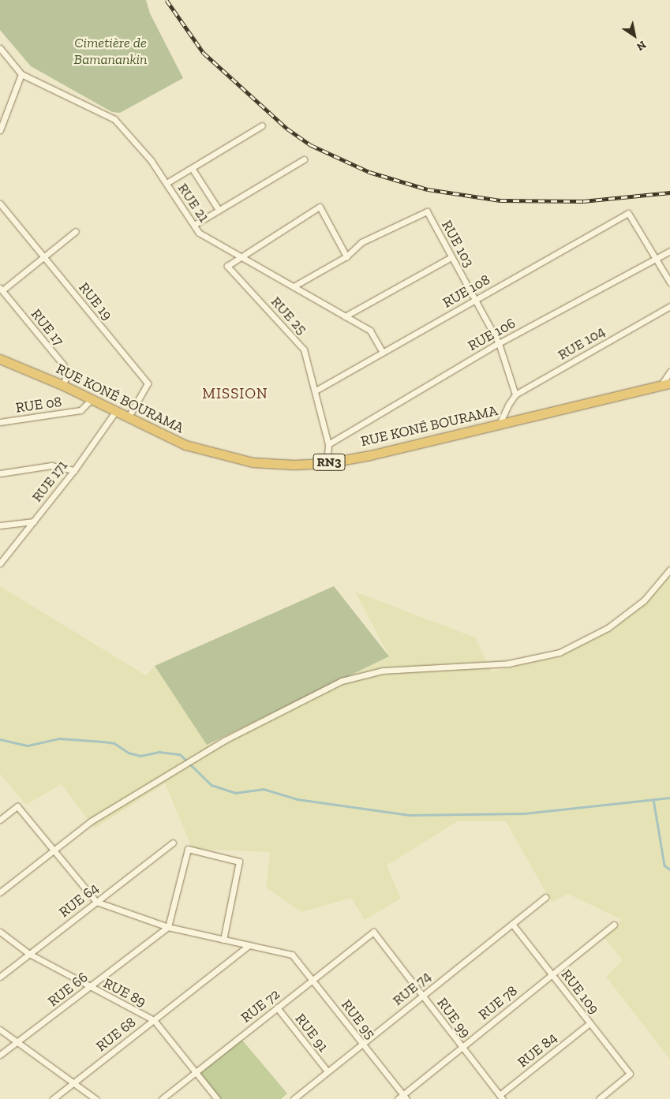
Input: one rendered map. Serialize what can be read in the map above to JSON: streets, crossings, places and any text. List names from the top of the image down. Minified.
{"streets":{"highway":["RUE KONÉ BOURAMA","RN3"],"street":["RUE 21","RUE 103","RUE 108","RUE 19","RUE 25","RUE 17","RUE 106","RUE 104","RUE 08","RUE 171","RUE 64","RUE 74","RUE 66","RUE 109","RUE 89","RUE 78","RUE 72","RUE 99","RUE 95","RUE 91","RUE 68","RUE 84"]},"crossings":[["RUE 21","RUE 108"],["RUE 21","RUE 25"],["RUE 103","RUE 108"],["RUE 103","RUE 106"],["RUE 103","RUE 104"],["RUE 108","RUE 25"],["RUE 108","RUE 106"],["RUE 19","RUE KONÉ BOURAMA"],["RUE 25","RUE 106"],["RUE 25","RUE KONÉ BOURAMA"],["RUE 17","RUE KONÉ BOURAMA"],["RUE 104","RUE KONÉ BOURAMA"],["RUE KONÉ BOURAMA","RUE 08"],["RUE KONÉ BOURAMA","RUE 171"],["RUE 64","RUE 89"],["RUE 74","RUE 109"],["RUE 74","RUE 99"],["RUE 74","RUE 95"],["RUE 74","RUE 91"],["RUE 66","RUE 89"],["RUE 109","RUE 78"],["RUE 109","RUE 84"],["RUE 89","RUE 72"],["RUE 89","RUE 68"],["RUE 78","RUE 99"],["RUE 78","RUE 95"],["RUE 72","RUE 99"],["RUE 72","RUE 95"],["RUE 72","RUE 91"],["RUE 99","RUE 84"],["RUE 95","RUE 68"]],"districts":["MISSION"],"parks":["Cimetière de Bamanankin"],"north":"bottom right"}
